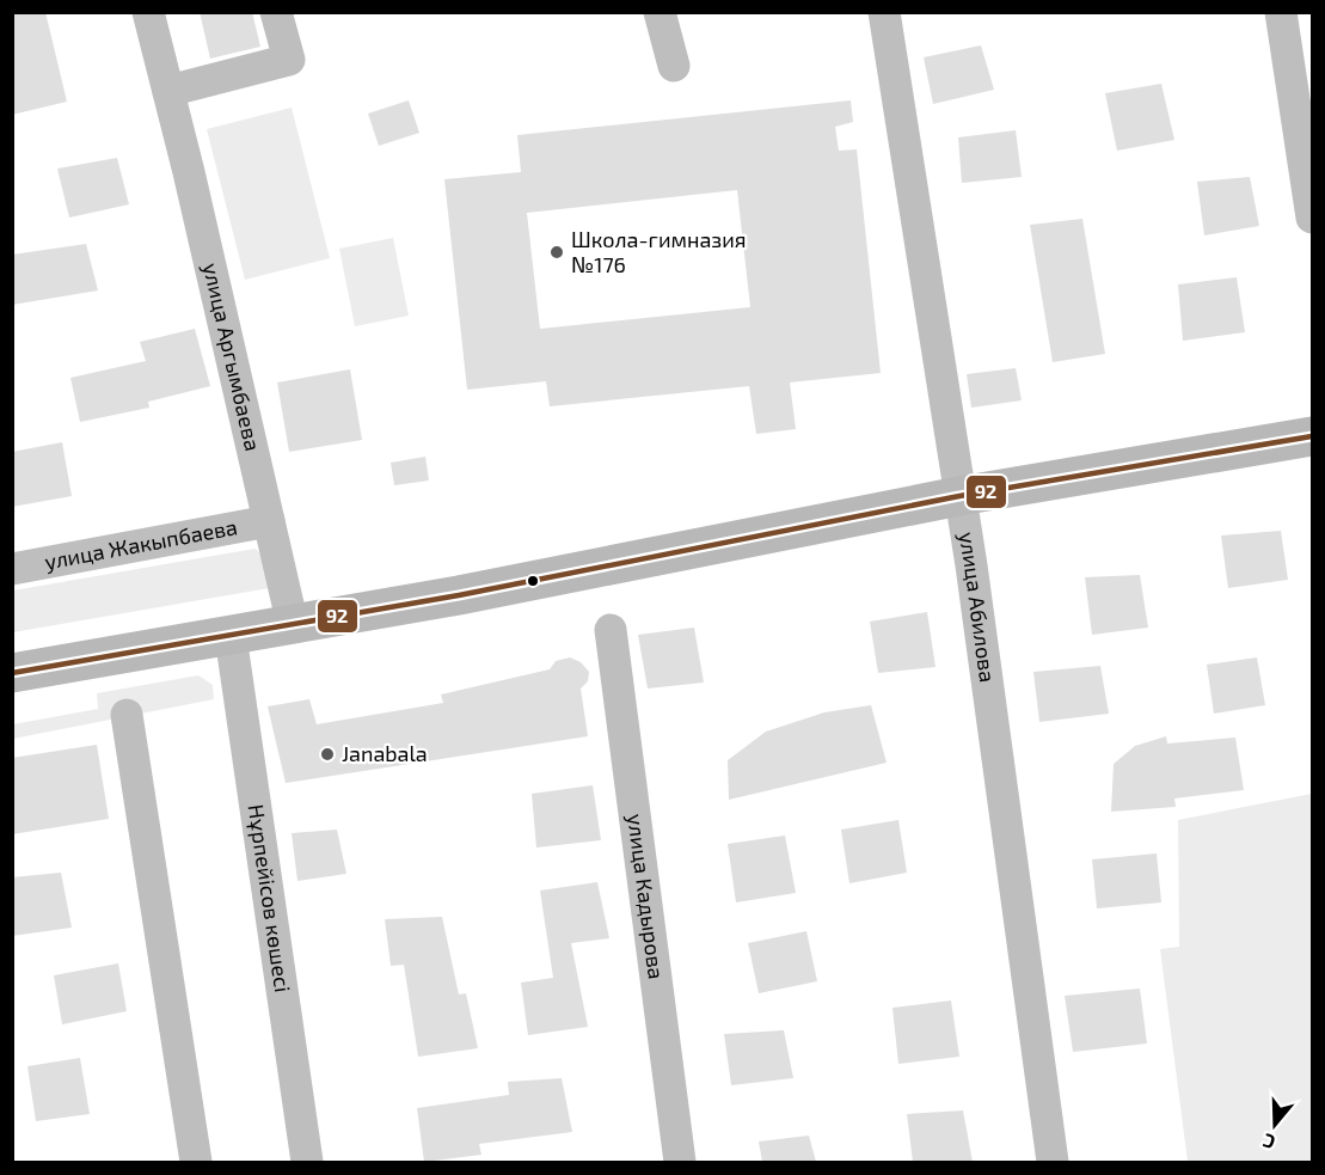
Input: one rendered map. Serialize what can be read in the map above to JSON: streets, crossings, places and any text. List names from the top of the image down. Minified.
{"streets":{"street":["улица Аргымбаева","улица Жакыпбаева","улица Абилова","улица Кадырова","Нұрпейісов көшесі"]},"crossings":[["улица Аргымбаева","улица Жакыпбаева"]],"places":["Школа-гимназия №176","Janabala"],"lines":["transit line 92"],"north":"bottom"}
